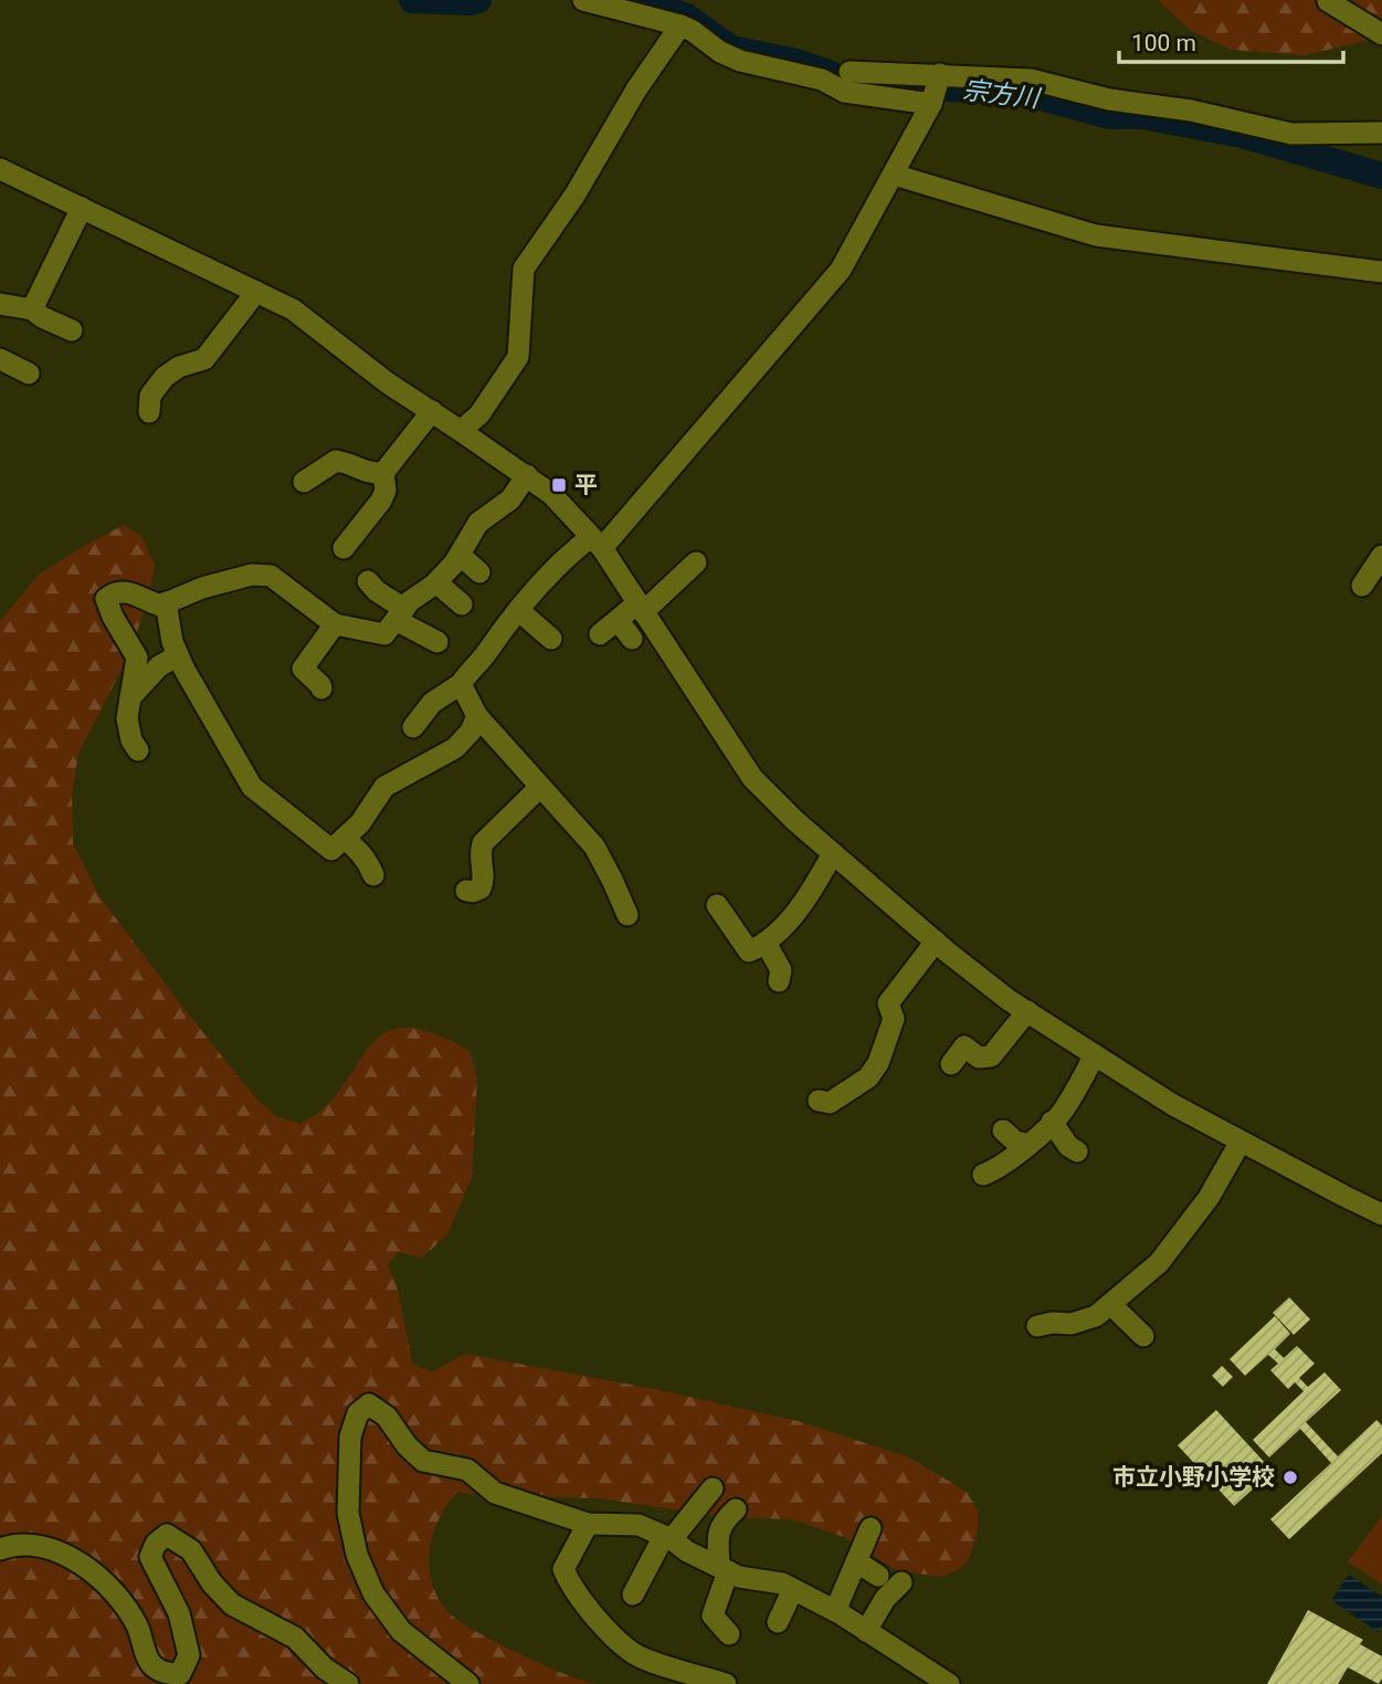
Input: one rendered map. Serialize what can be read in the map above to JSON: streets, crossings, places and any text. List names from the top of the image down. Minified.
{"water":["宗方川"],"places":{"transit":["平"],"other":["市立小野小学校"]},"scale_bar":"100 m"}
